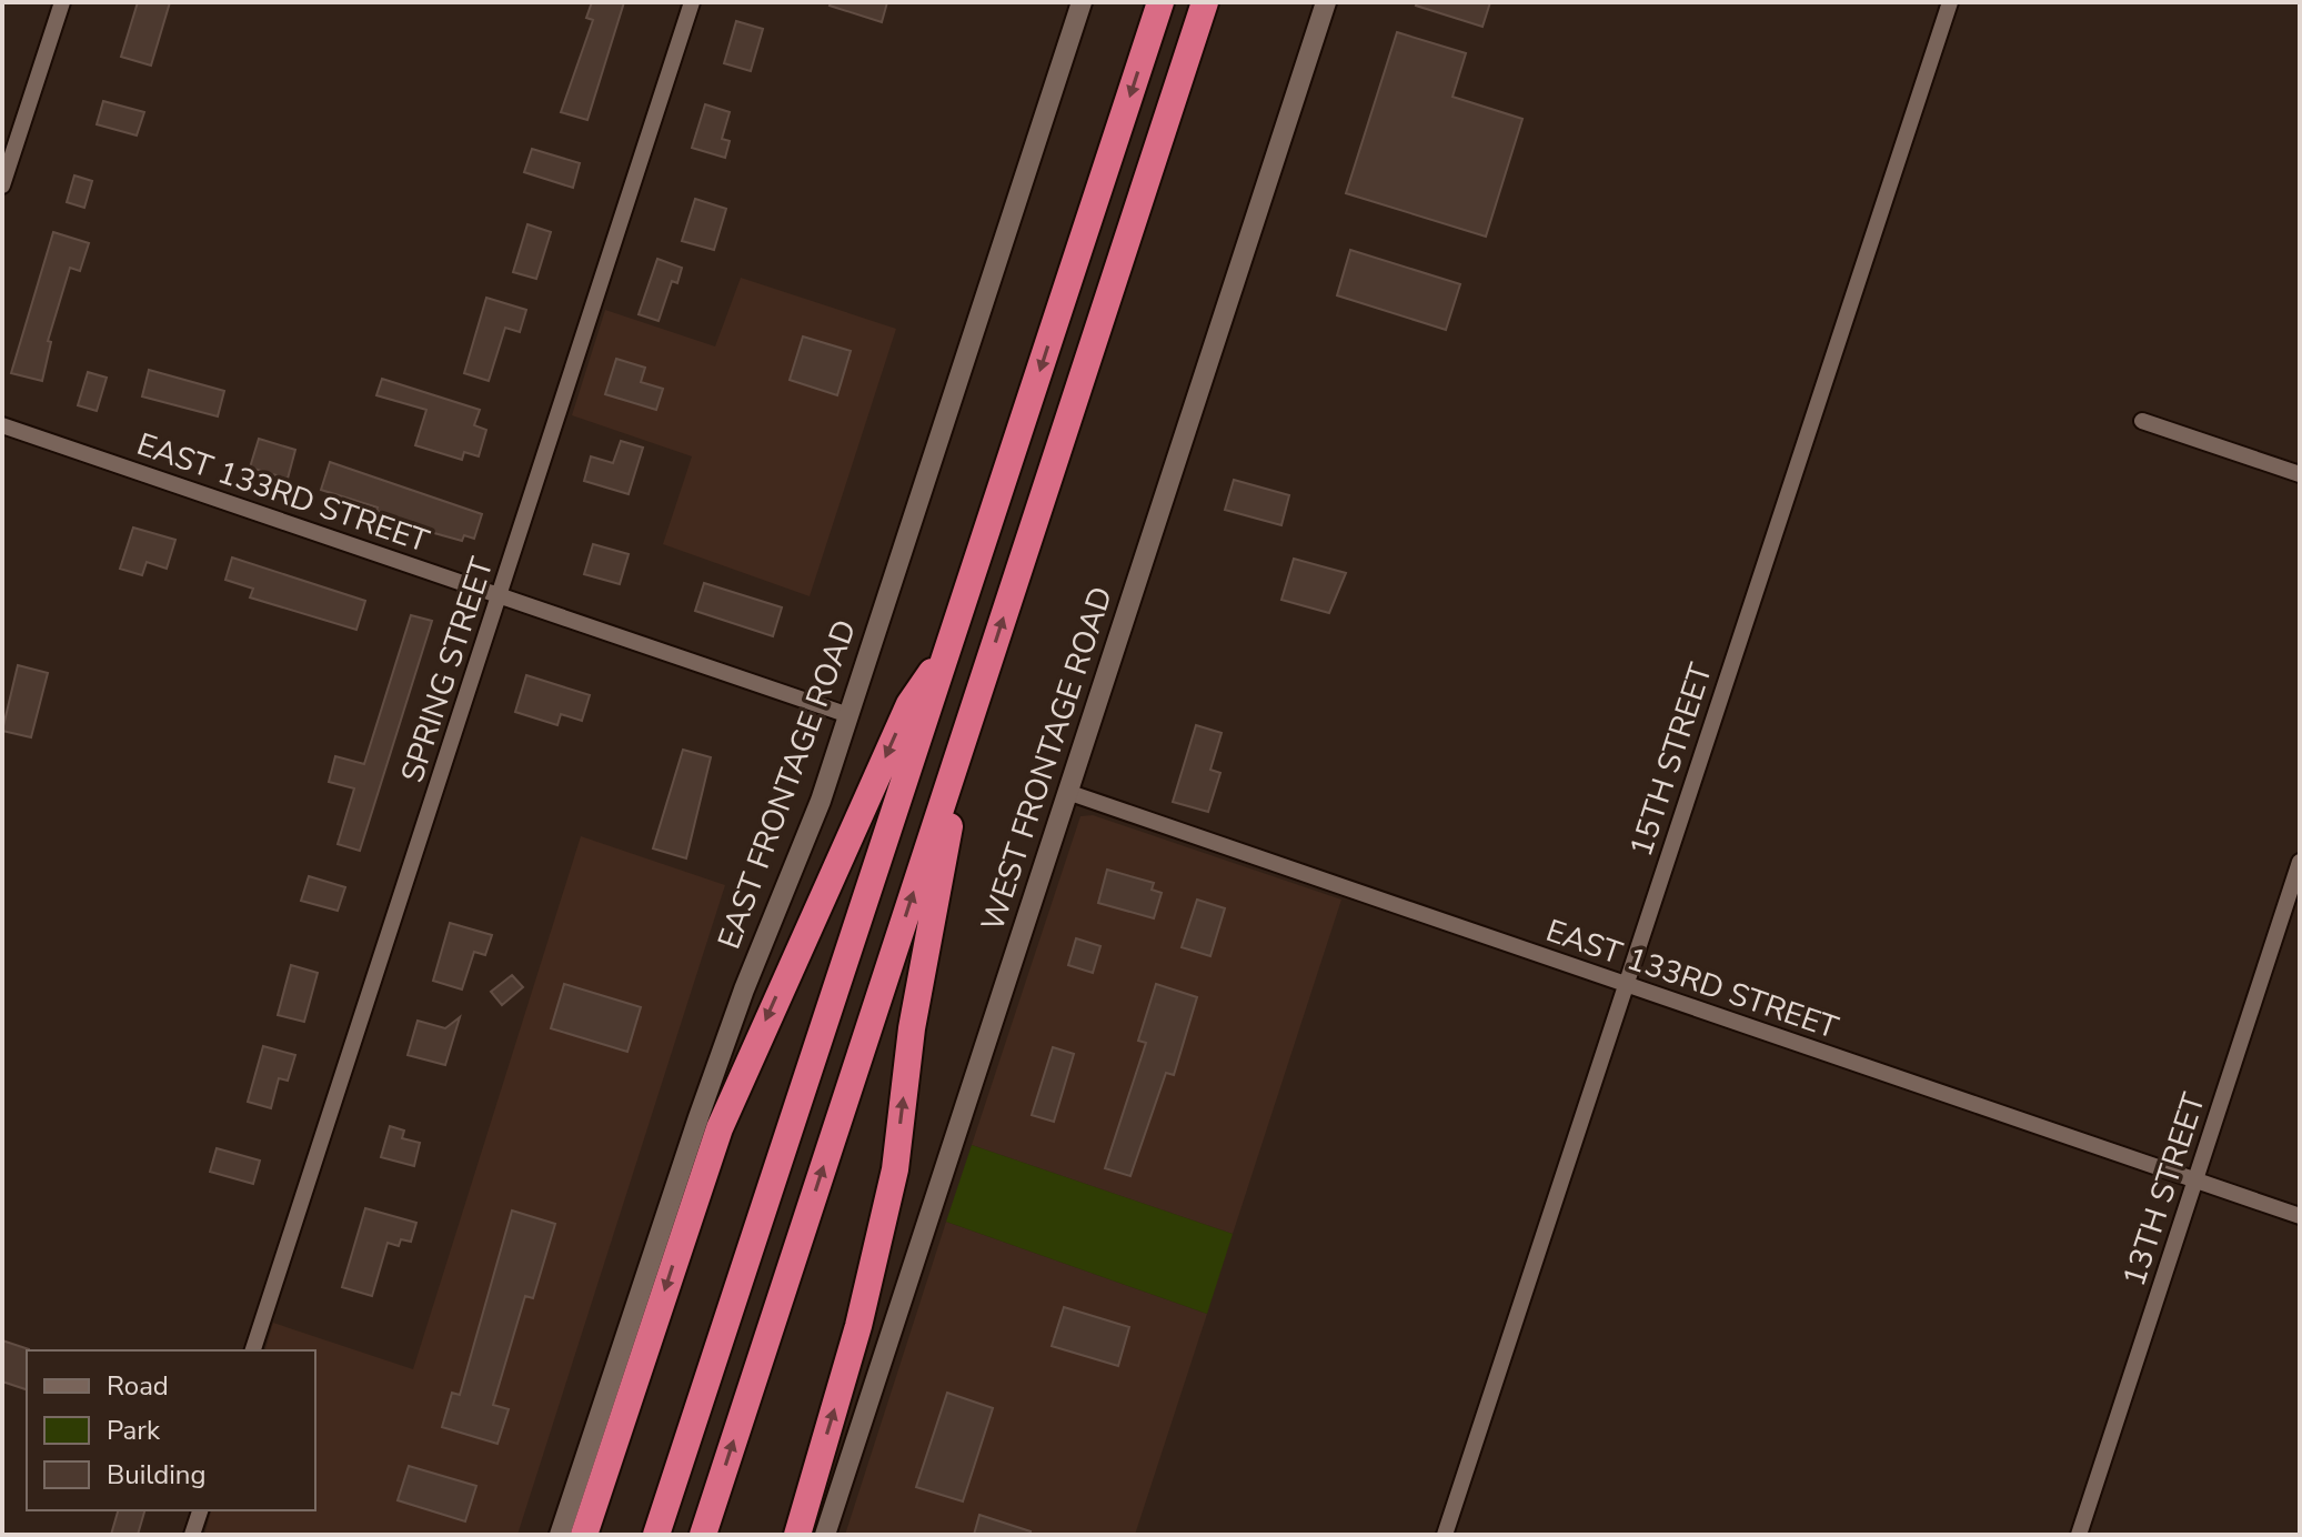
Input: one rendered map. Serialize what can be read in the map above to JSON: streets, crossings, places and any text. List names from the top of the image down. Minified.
{"streets":{"street":["EAST 133RD STREET","SPRING STREET","WEST FRONTAGE ROAD","15TH STREET","EAST FRONTAGE ROAD","13TH STREET"]},"crossings":[["EAST 133RD STREET","SPRING STREET"],["EAST 133RD STREET","WEST FRONTAGE ROAD"],["EAST 133RD STREET","15TH STREET"],["EAST 133RD STREET","EAST FRONTAGE ROAD"],["EAST 133RD STREET","13TH STREET"]],"legend":["Road","Park","Building"]}
